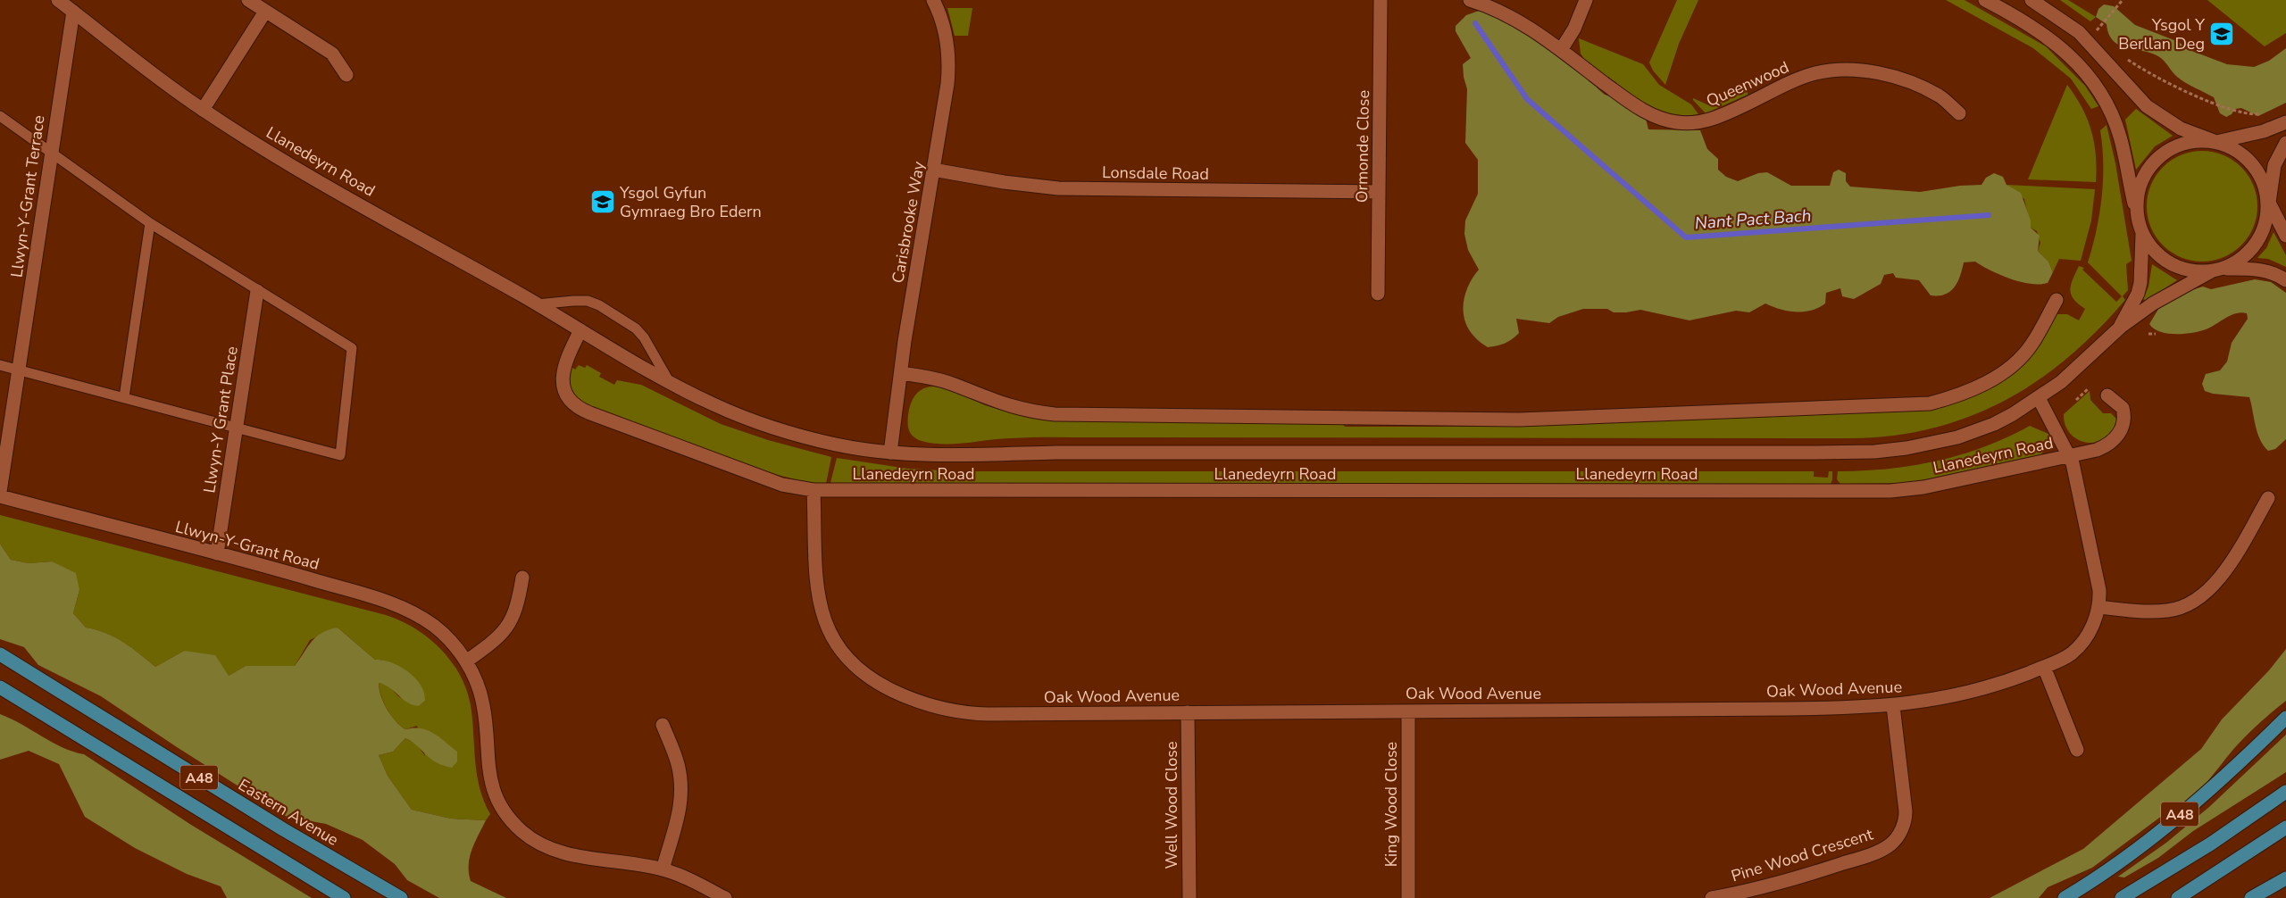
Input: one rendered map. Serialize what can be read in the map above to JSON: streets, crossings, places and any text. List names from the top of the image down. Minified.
{"streets":{"highway":["A48","Eastern Avenue"],"street":["Queenwood","Ormonde Close","Llanedeyrn Road","Lonsdale Road","Llwyn-Y-Grant Terrace","Carisbrooke Way","Llwyn-Y Grant Place","Llwyn-Y-Grant Road","Oak Wood Avenue","King Wood Close","Well Wood Close","Pine Wood Crescent"]},"crossings":[["Ormonde Close","Lonsdale Road"],["Llanedeyrn Road","Llwyn-Y-Grant Terrace"],["Llanedeyrn Road","Carisbrooke Way"],["Llanedeyrn Road","Oak Wood Avenue"],["Lonsdale Road","Carisbrooke Way"],["Llwyn-Y Grant Place","Llwyn-Y-Grant Road"],["Oak Wood Avenue","King Wood Close"],["Oak Wood Avenue","Well Wood Close"],["Oak Wood Avenue","Pine Wood Crescent"]],"water":["Nant Pact Bach"],"places":{"school or university":["Ysgol Y Berllan Deg","Ysgol Gyfun Gymraeg Bro Edern"]}}
